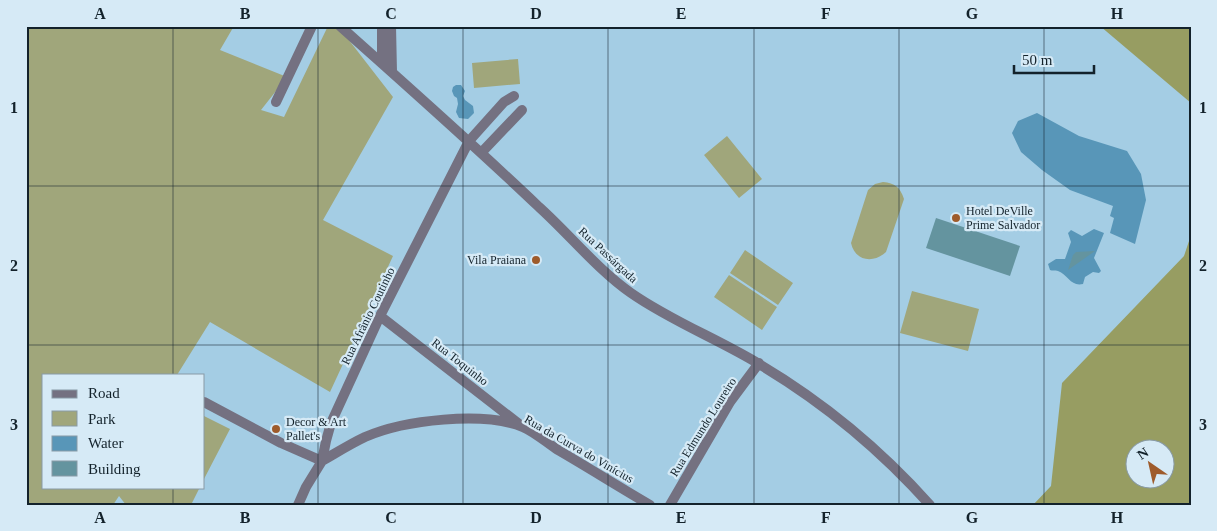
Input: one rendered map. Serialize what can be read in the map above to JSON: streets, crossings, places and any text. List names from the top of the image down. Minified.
{"streets":{"street":["Rua Passárgada","Rua Afrânio Coutinho","Rua Toquinho","Rua Edmundo Loureiro","Rua da Curva do Vinícius"]},"crossings":[["Rua Passárgada","Rua Afrânio Coutinho"],["Rua Passárgada","Rua Edmundo Loureiro"],["Rua Afrânio Coutinho","Rua Toquinho"],["Rua Afrânio Coutinho","Rua da Curva do Vinícius"],["Rua Toquinho","Rua da Curva do Vinícius"]],"places":["Hotel DeVille Prime Salvador","Vila Praiana","Decor & Art Pallet's"],"legend":["Road","Park","Water","Building"],"scale_bar":"50 m","north":"top left","grid":{"columns":["A","B","C","D","E","F","G","H"],"rows":["1","2","3"]}}
